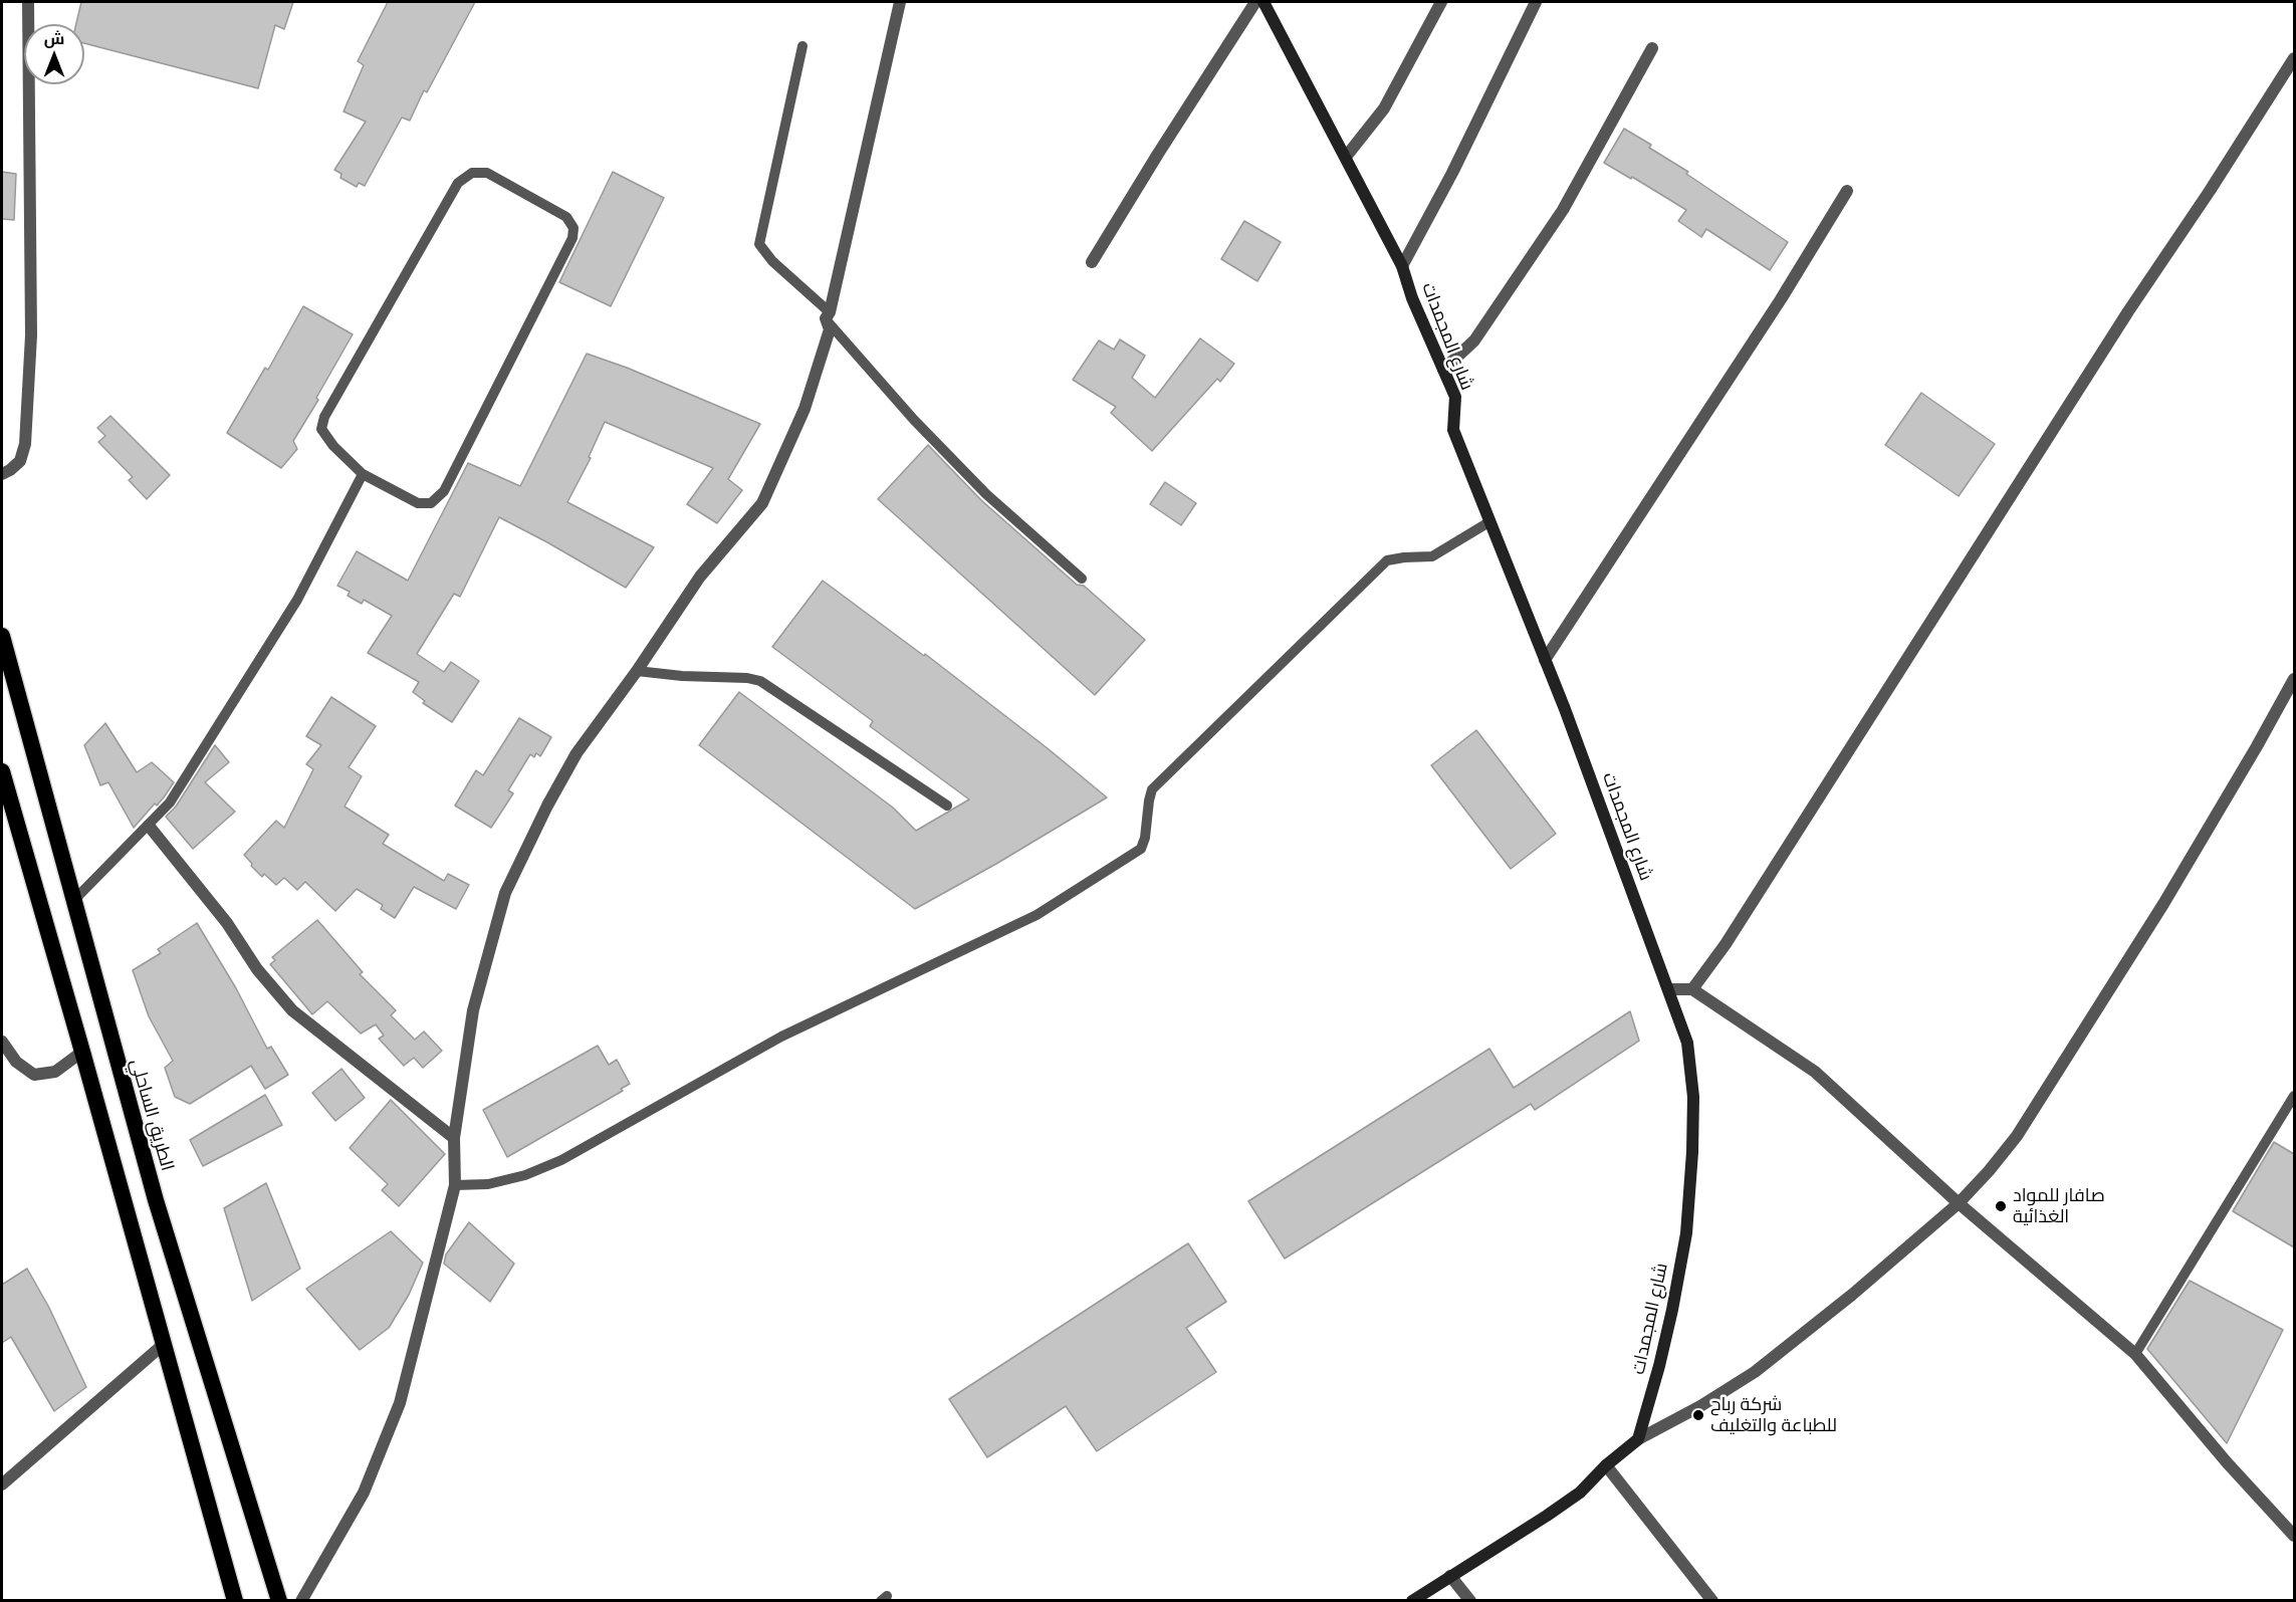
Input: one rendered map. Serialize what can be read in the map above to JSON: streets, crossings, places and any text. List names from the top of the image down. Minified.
{"streets":{"highway":["الطريق الساحلي"],"main road":["شارع المجمدات"]},"places":["صافار للمواد الغذائية","شركة رباح للطباعة والتغليف"],"north":"top"}
